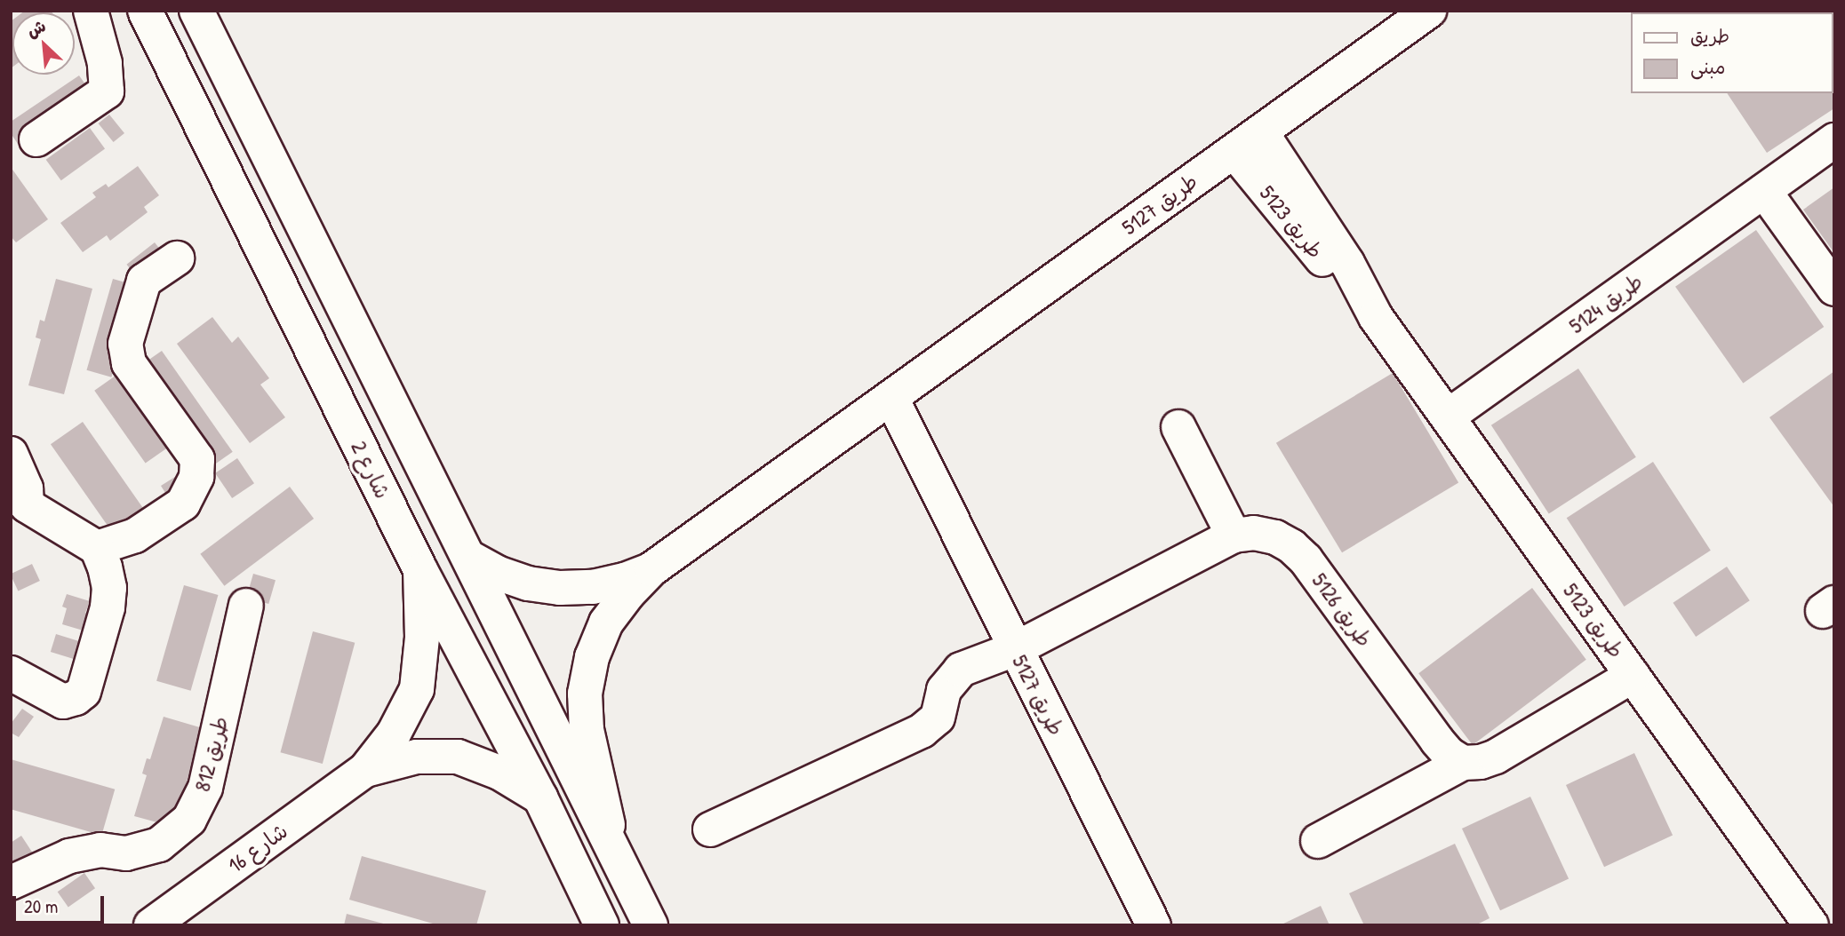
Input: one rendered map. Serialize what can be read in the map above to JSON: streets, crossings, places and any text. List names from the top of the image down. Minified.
{"streets":{"street":["طريق 5127","طريق 5123","طريق 5124","شارع 2","طريق 5126","طريق 812","شارع 16"]},"crossings":[["طريق 5127","طريق 5123"],["طريق 5127","طريق 5126"],["طريق 5123","طريق 5124"],["شارع 2","شارع 16"]],"legend":["طريق","مبنى"],"scale_bar":"20 m","north":"top left"}
